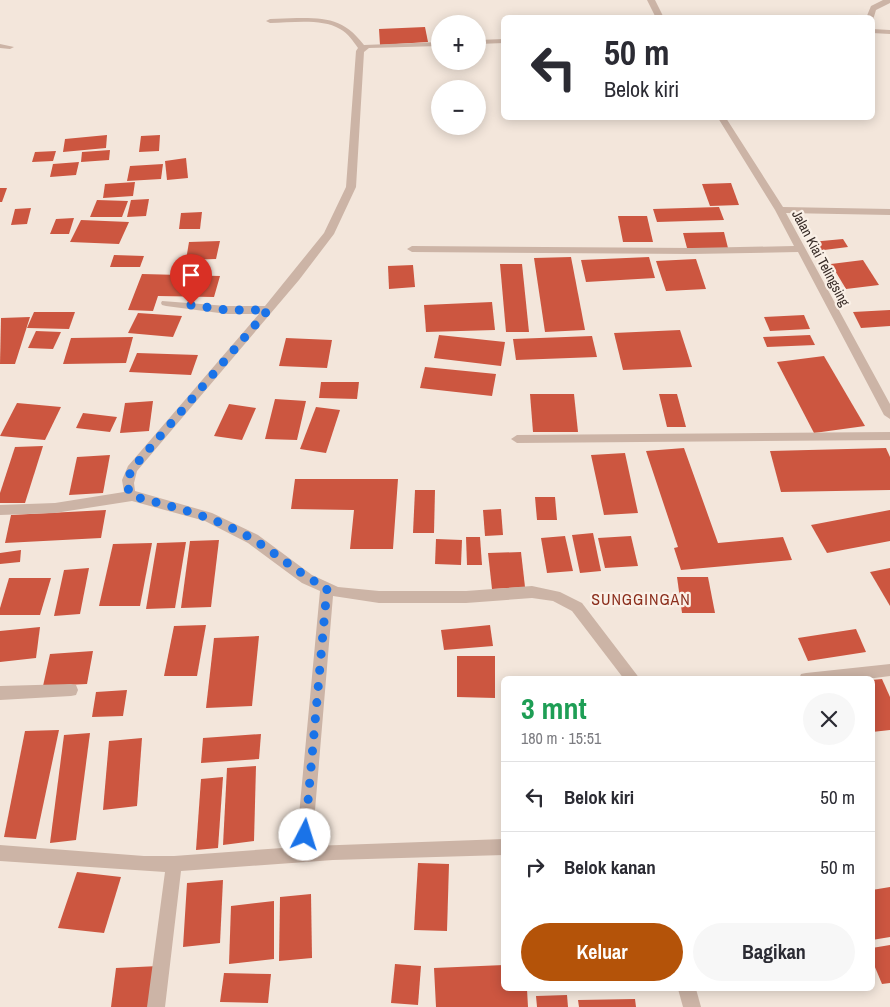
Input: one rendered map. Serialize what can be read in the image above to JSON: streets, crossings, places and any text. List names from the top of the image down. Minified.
{"streets":{"street":["Jalan Kiai Telingsing"]},"districts":["SUNGGINGAN"],"page":{"map_buttons":["+","−"],"turn":["50 m","Belok kiri"],"heading":["3 mnt","180 m · 15:51"],"list":[{"name":"Belok kiri","value":"50 m"},{"name":"Belok kanan","value":"50 m"}],"buttons":["Keluar","Bagikan"]}}
